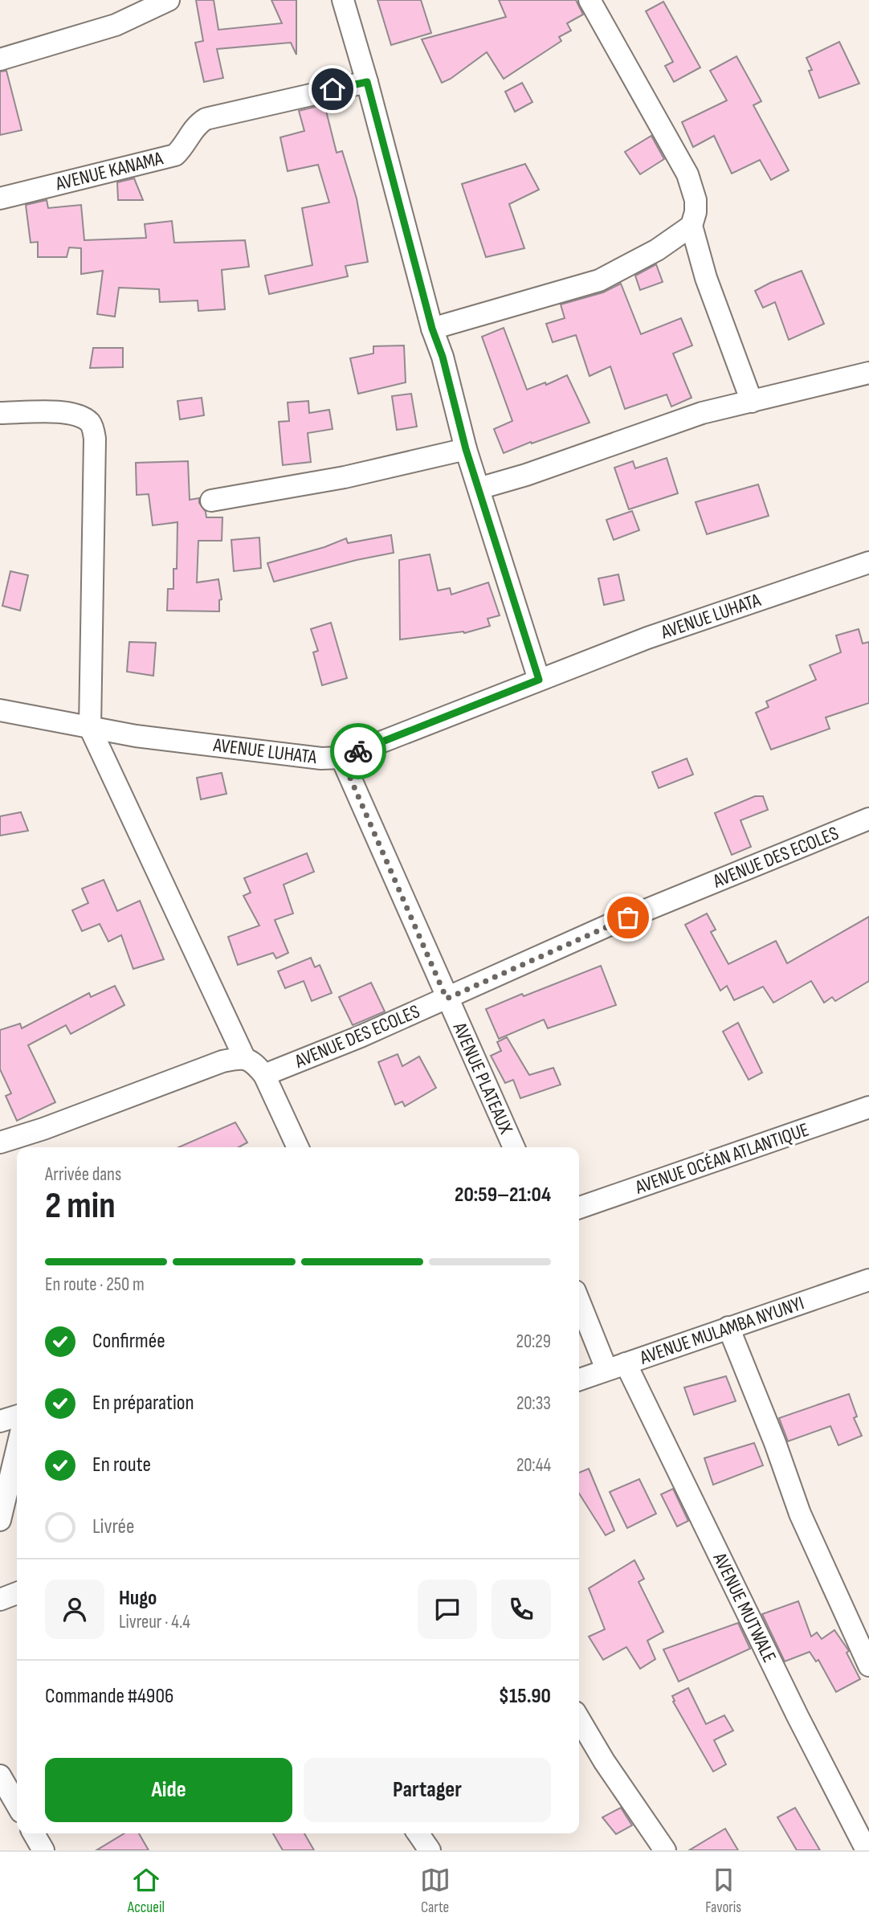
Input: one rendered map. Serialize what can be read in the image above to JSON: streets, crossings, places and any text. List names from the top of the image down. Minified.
{"streets":{"street":["AVENUE KANAMA","AVENUE LUHATA","AVENUE DES ECOLES","AVENUE PLATEAUX","AVENUE OCÉAN ATLANTIQUE","AVENUE MULAMBA NYUNYI","AVENUE MUTWALE"]},"crossings":[["AVENUE LUHATA","AVENUE PLATEAUX"],["AVENUE DES ECOLES","AVENUE PLATEAUX"],["AVENUE MULAMBA NYUNYI","AVENUE MUTWALE"]],"page":{"heading":["2 min","Arrivée dans","20:59–21:04"],"panel":["Hugo","Livreur · 4.4","Commande #4906","$15.90"],"bar":"En route · 250 m","list":[["Confirmée","20:29"],["En préparation","20:33"],["En route","20:44"],"Livrée"],"buttons":["Aide","Partager"],"tabs":["Accueil","Carte","Favoris"]}}
